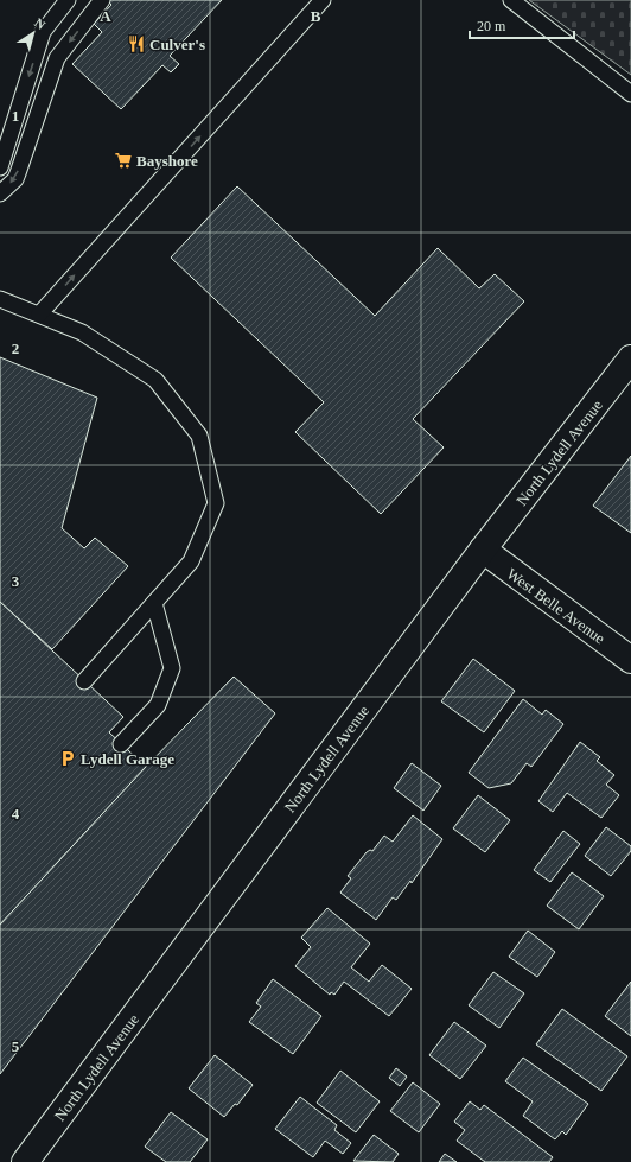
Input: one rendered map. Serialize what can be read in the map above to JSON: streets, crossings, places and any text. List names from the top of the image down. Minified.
{"streets":{"street":["North Lydell Avenue","West Belle Avenue"]},"crossings":[["North Lydell Avenue","West Belle Avenue"]],"places":{"restaurant":["Culver's"],"supermarket":["Bayshore"],"parking":["Lydell Garage"]},"scale_bar":"20 m","north":"top right","grid":{"columns":["A","B"],"rows":["1","2","3","4","5"]}}
